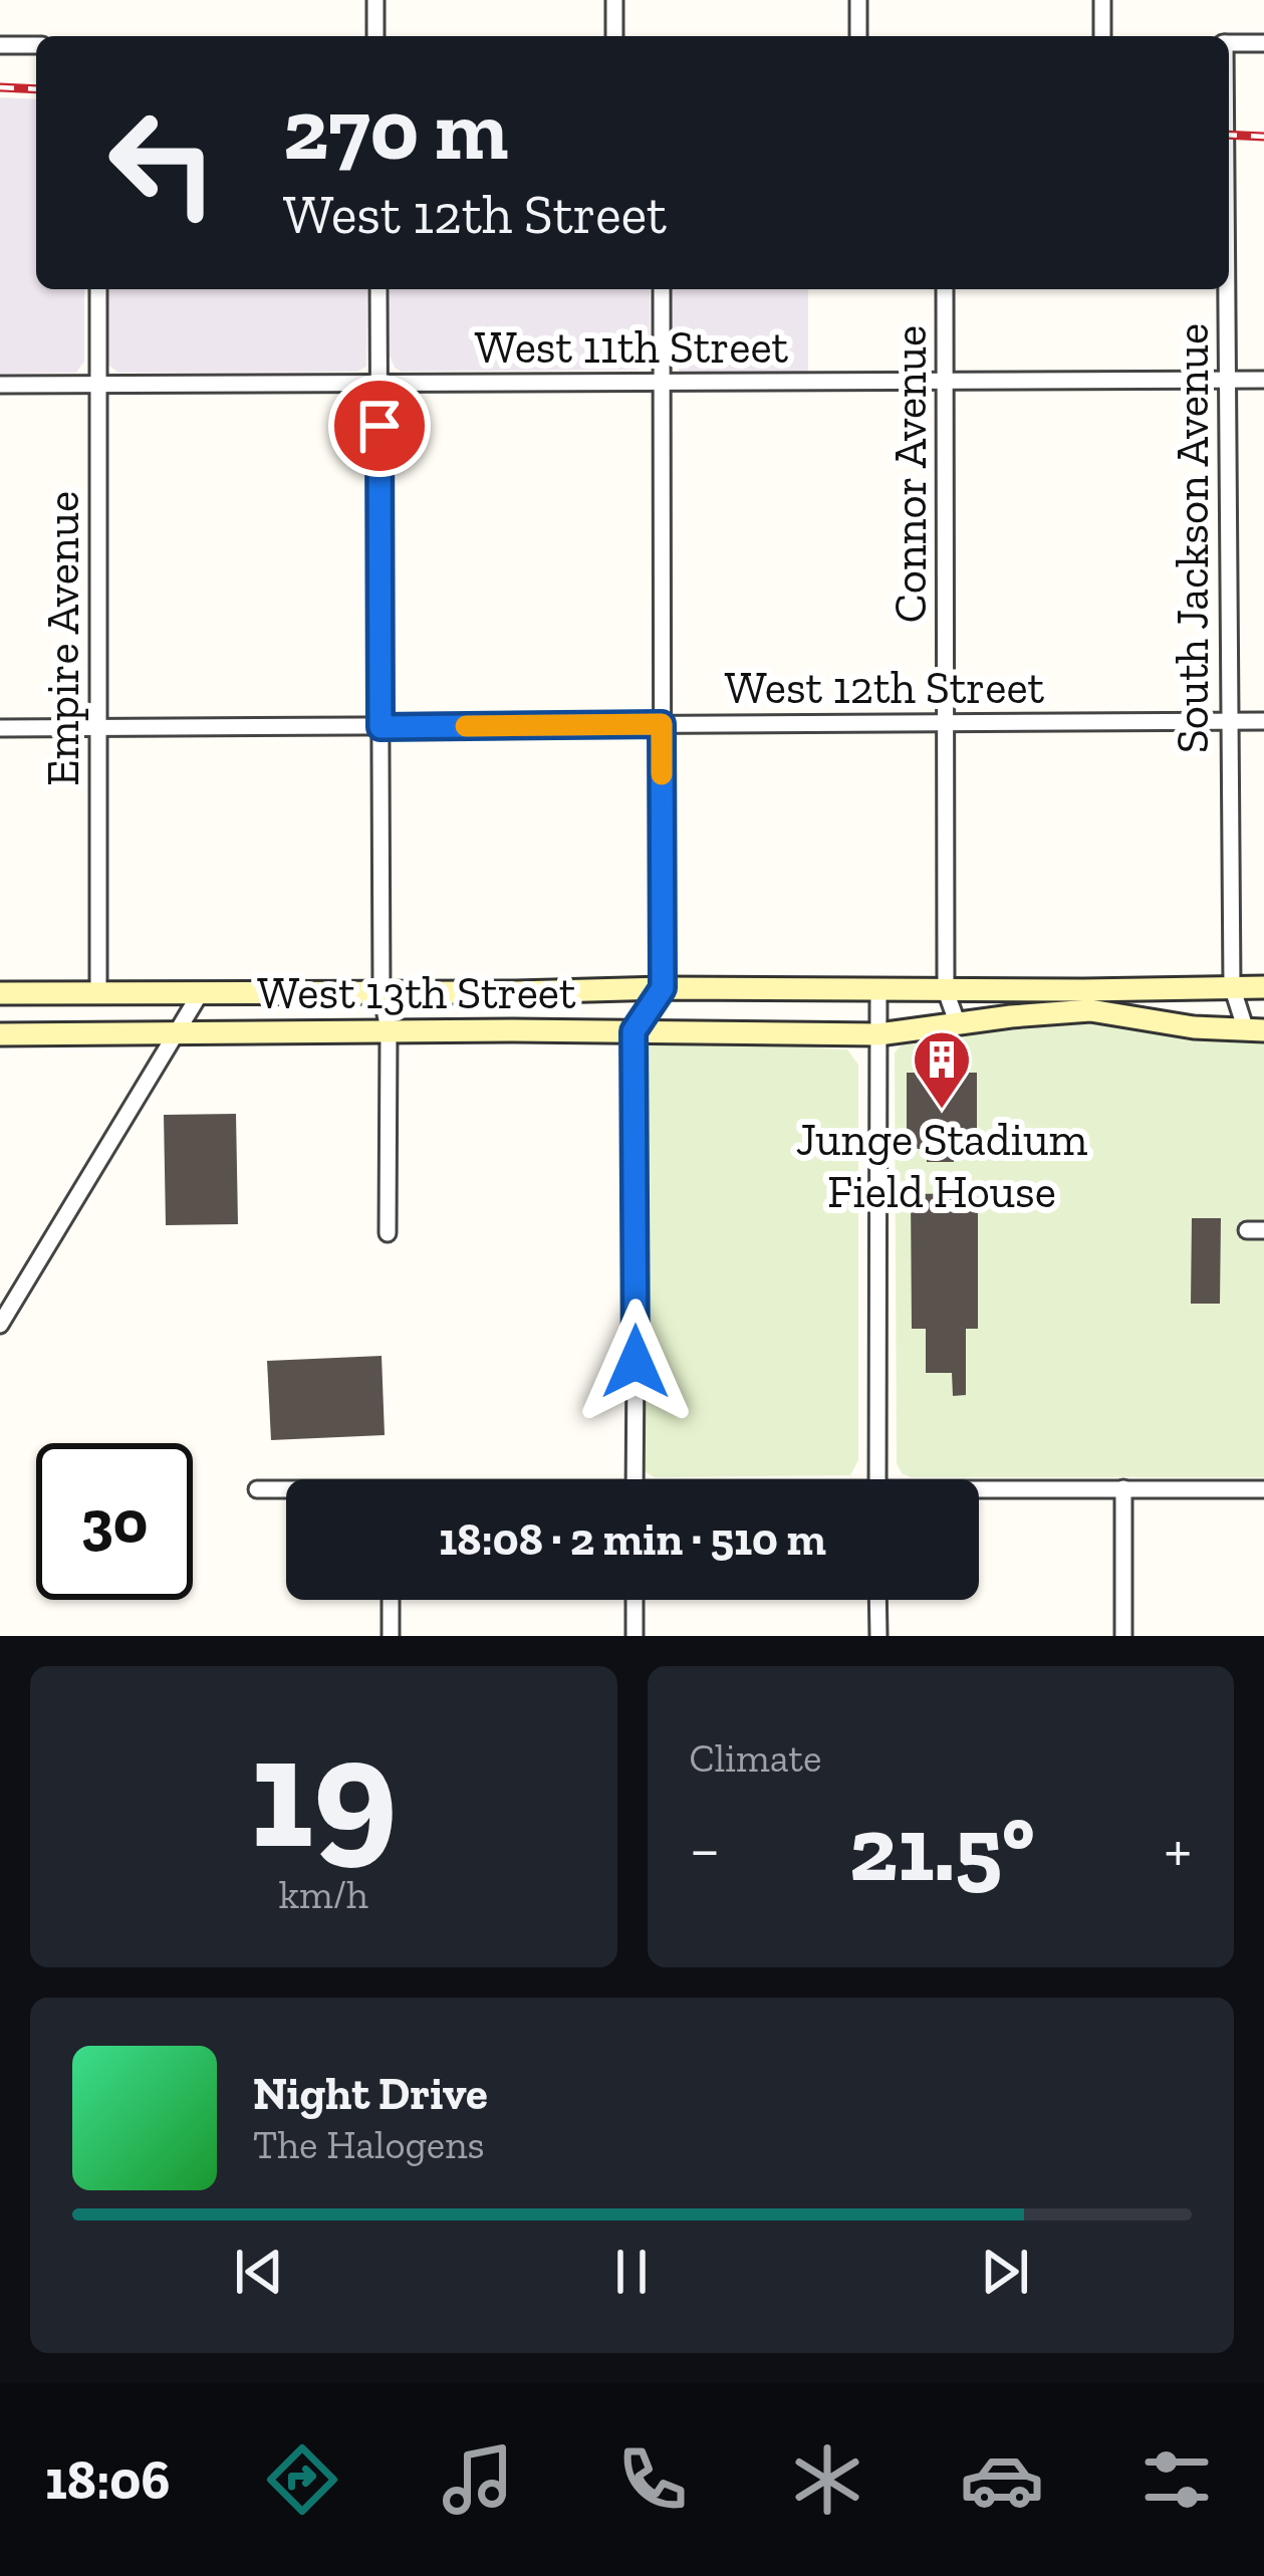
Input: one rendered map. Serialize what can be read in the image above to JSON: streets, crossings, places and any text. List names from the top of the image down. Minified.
{"streets":{"street":["West 11th Street","Connor Avenue","South Jackson Avenue","Empire Avenue","West 12th Street","West 13th Street"]},"crossings":[["West 11th Street","Connor Avenue"],["West 11th Street","South Jackson Avenue"],["West 11th Street","Empire Avenue"],["Connor Avenue","West 12th Street"],["Connor Avenue","West 13th Street"],["South Jackson Avenue","West 12th Street"],["South Jackson Avenue","West 13th Street"],["Empire Avenue","West 12th Street"],["Empire Avenue","West 13th Street"]],"places":{"building":["Junge Stadium Field House"]},"page":{"turn":["270 m","West 12th Street"],"limit":"30","trip":"18:08 · 2 min · 510 m","tile":[["19","km/h"],"Climate"],"heat":["−","21.5°","+"],"song":["Night Drive","The Halogens"],"tabs":"18:06"}}
